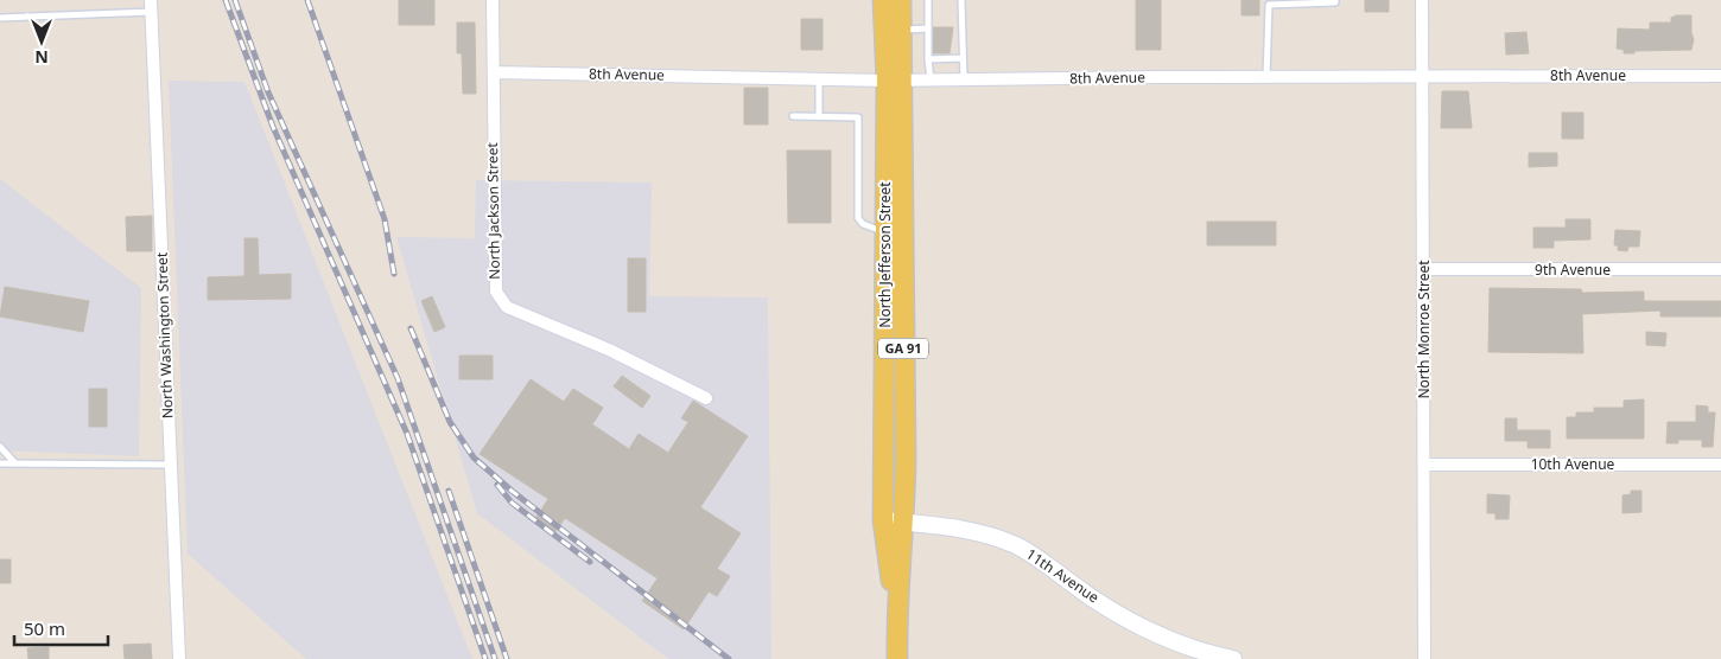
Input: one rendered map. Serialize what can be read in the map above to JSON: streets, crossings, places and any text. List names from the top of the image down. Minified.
{"streets":{"main road":["North Jefferson Street","GA 91"],"street":["8th Avenue","North Jackson Street","9th Avenue","North Monroe Street","North Washington Street","10th Avenue","11th Avenue"]},"crossings":[["8th Avenue","North Jackson Street"],["8th Avenue","North Jefferson Street"],["8th Avenue","North Monroe Street"],["North Jefferson Street","11th Avenue"],["9th Avenue","North Monroe Street"],["North Monroe Street","10th Avenue"]],"scale_bar":"50 m","north":"bottom"}
